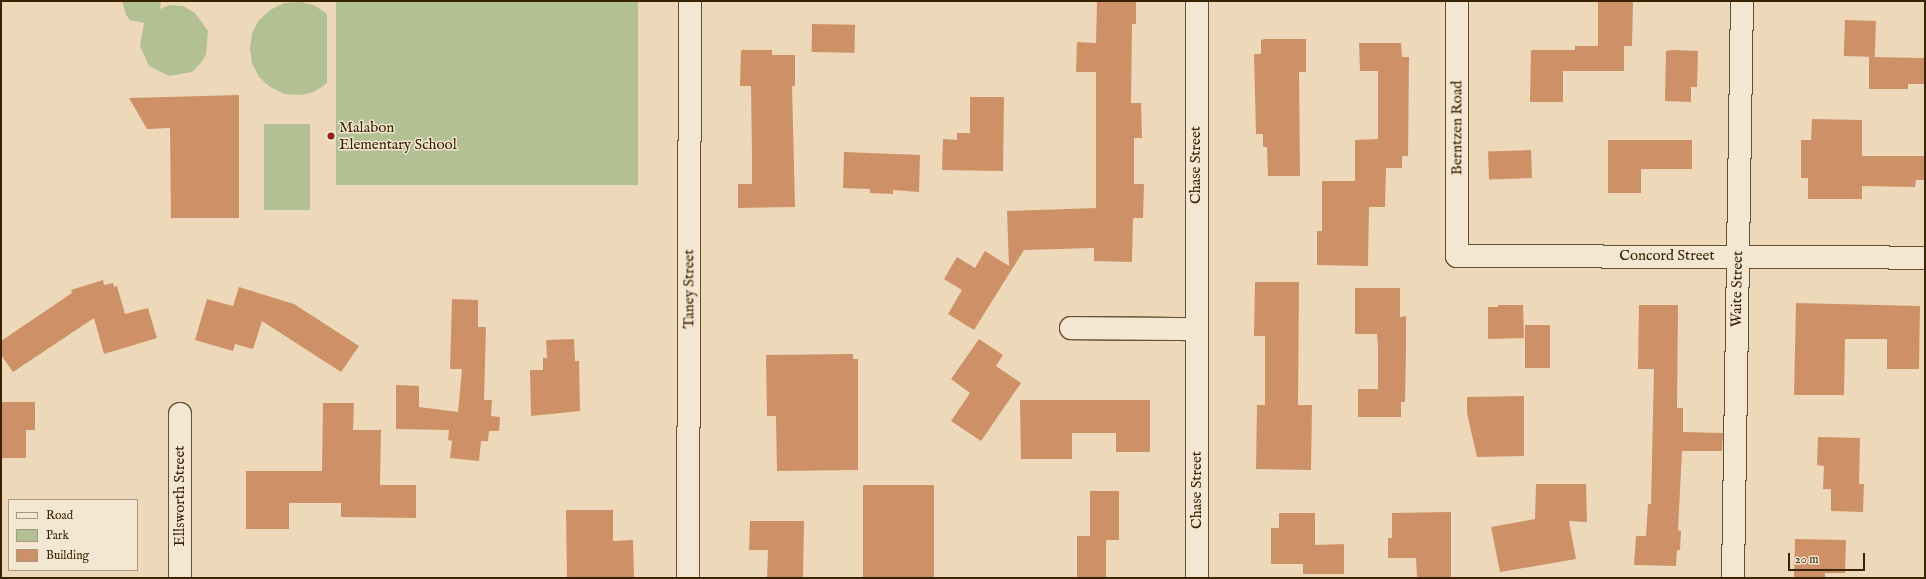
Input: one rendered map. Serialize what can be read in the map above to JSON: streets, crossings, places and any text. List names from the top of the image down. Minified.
{"streets":{"street":["Berntzen Road","Chase Street","Concord Street","Taney Street","Waite Street","Ellsworth Street"]},"crossings":[["Berntzen Road","Concord Street"],["Concord Street","Waite Street"]],"places":["Malabon Elementary School"],"legend":["Road","Park","Building"],"scale_bar":"20 m"}
